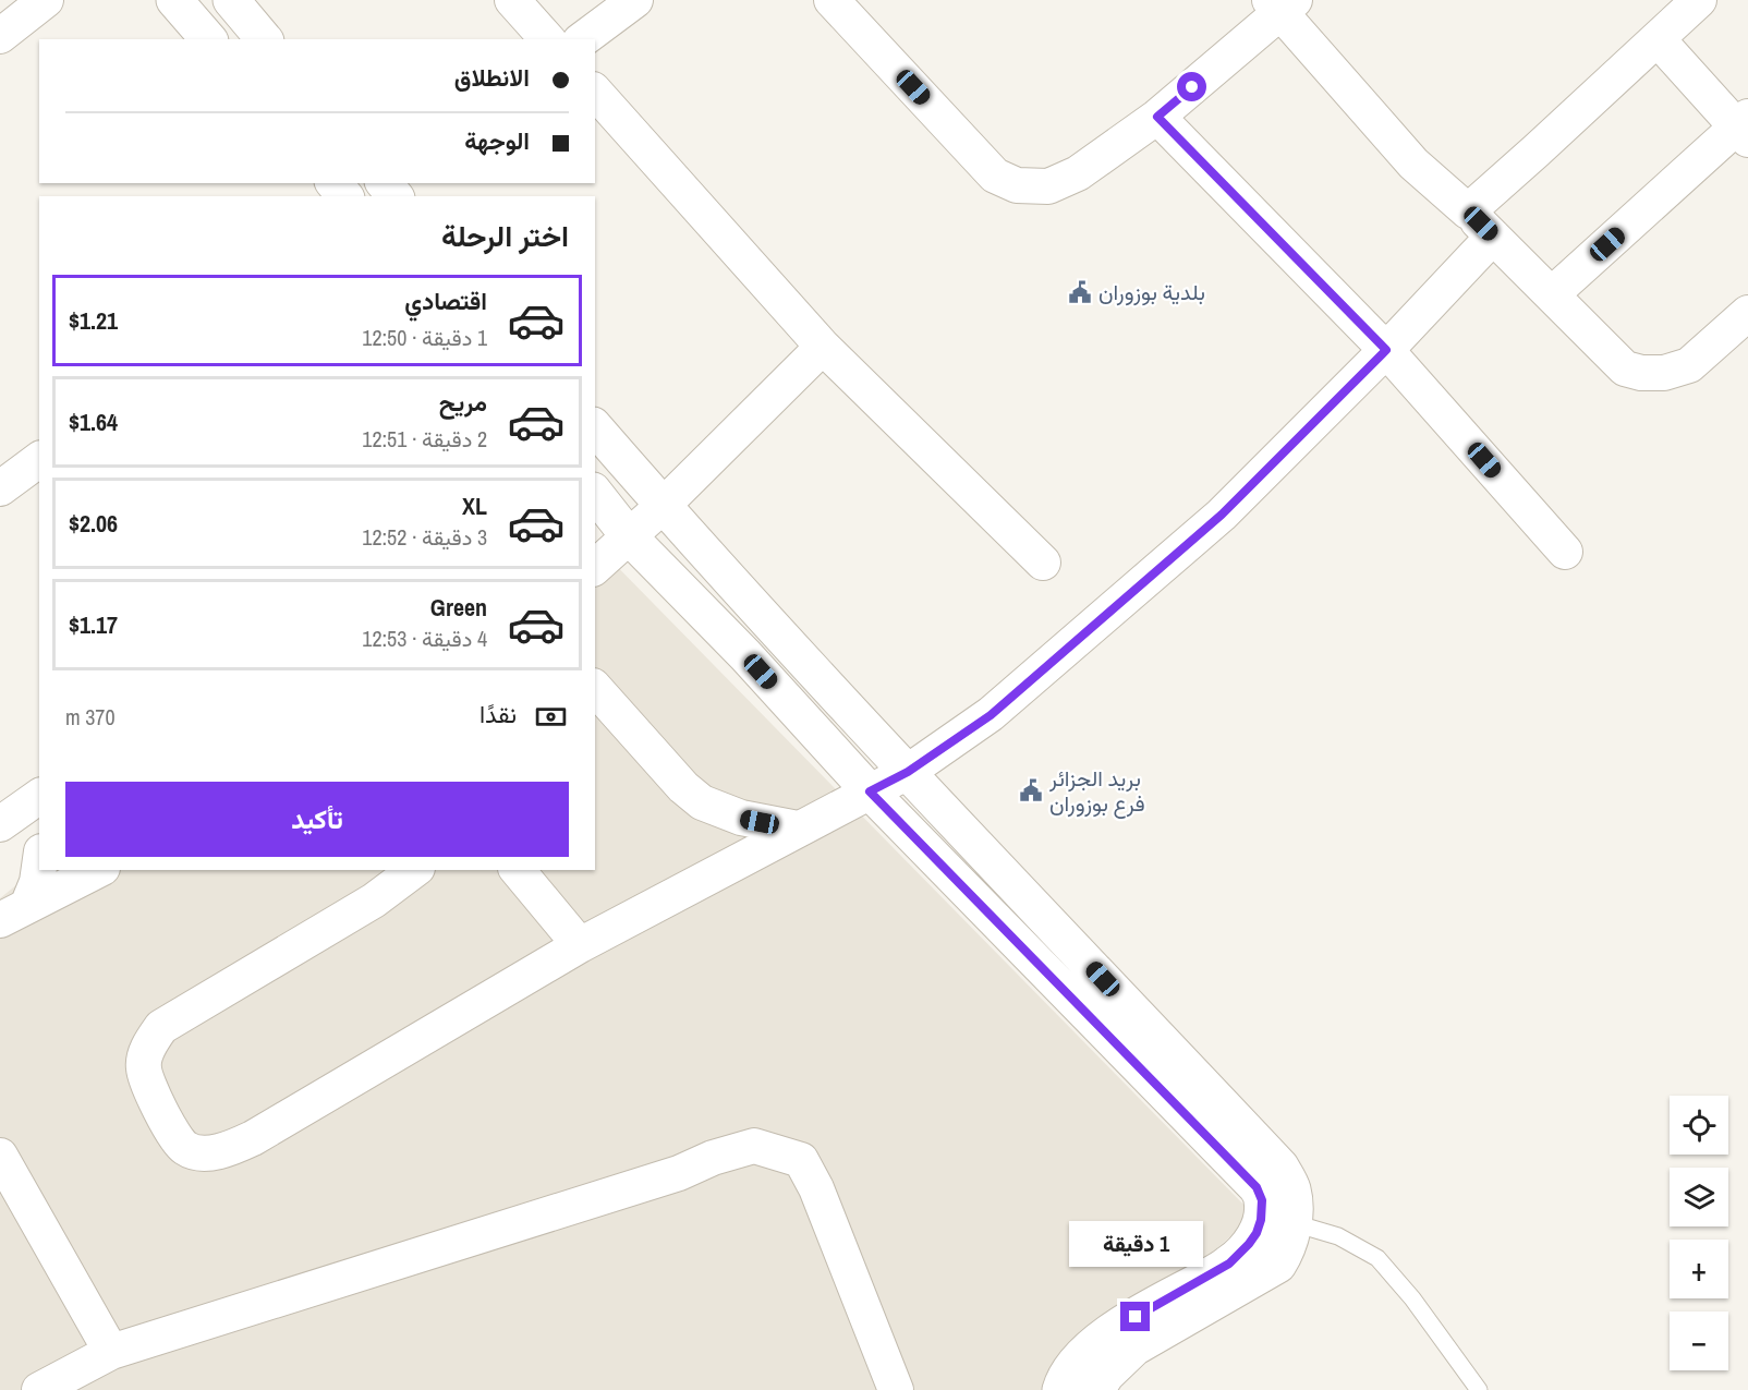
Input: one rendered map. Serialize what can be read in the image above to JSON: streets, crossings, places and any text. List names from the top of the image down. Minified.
{"places":{"public building":["بلدية بوزوران","بريد الجزائر فرع بوزوران"]},"page":{"banner":["الانطلاق","الوجهة"],"heading":"اختر الرحلة","list":[{"name":"اقتصادي","note":"1 دقيقة · 12:50","value":"$1.21"},{"name":"مريح","note":"2 دقيقة · 12:51","value":"$1.64"},{"name":"XL","note":"3 دقيقة · 12:52","value":"$2.06"},{"name":"Green","note":"4 دقيقة · 12:53","value":"$1.17"}],"pay":["نقدًا","370 m"],"buttons":"تأكيد","map_buttons":["+","−"],"bubble":"1 دقيقة"}}
